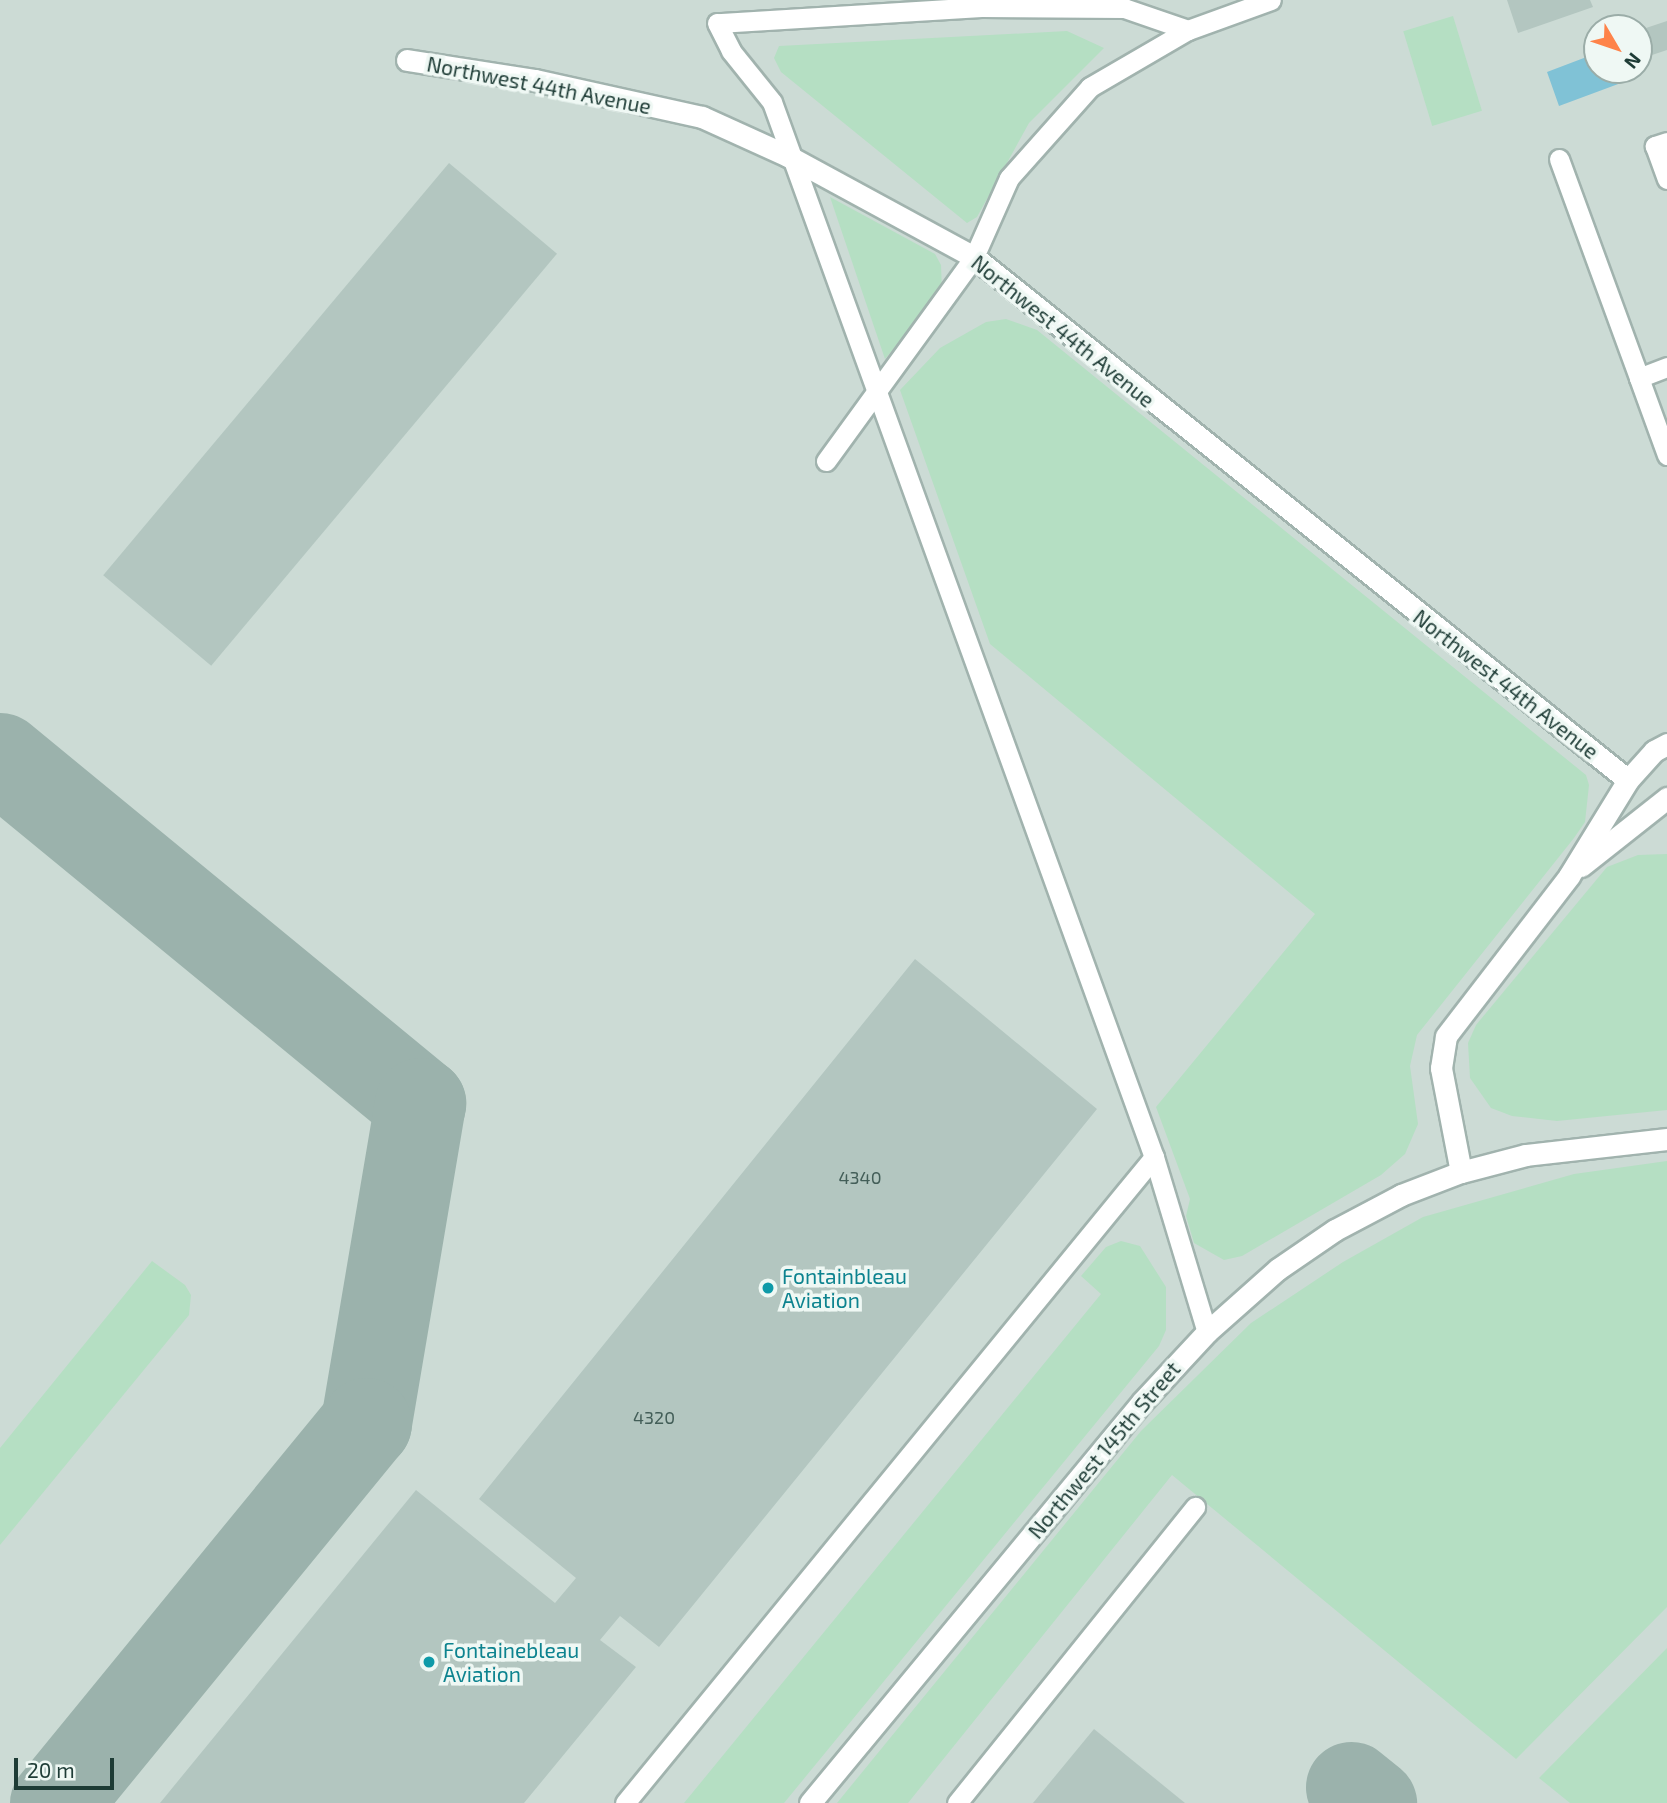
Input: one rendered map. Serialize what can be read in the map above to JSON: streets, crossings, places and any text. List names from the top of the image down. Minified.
{"streets":{"street":["Northwest 44th Avenue","Northwest 145th Street"]},"places":["Fontainbleau Aviation","Fontainebleau Aviation"],"house_numbers":["4340","4320"],"scale_bar":"20 m","north":"bottom right"}
